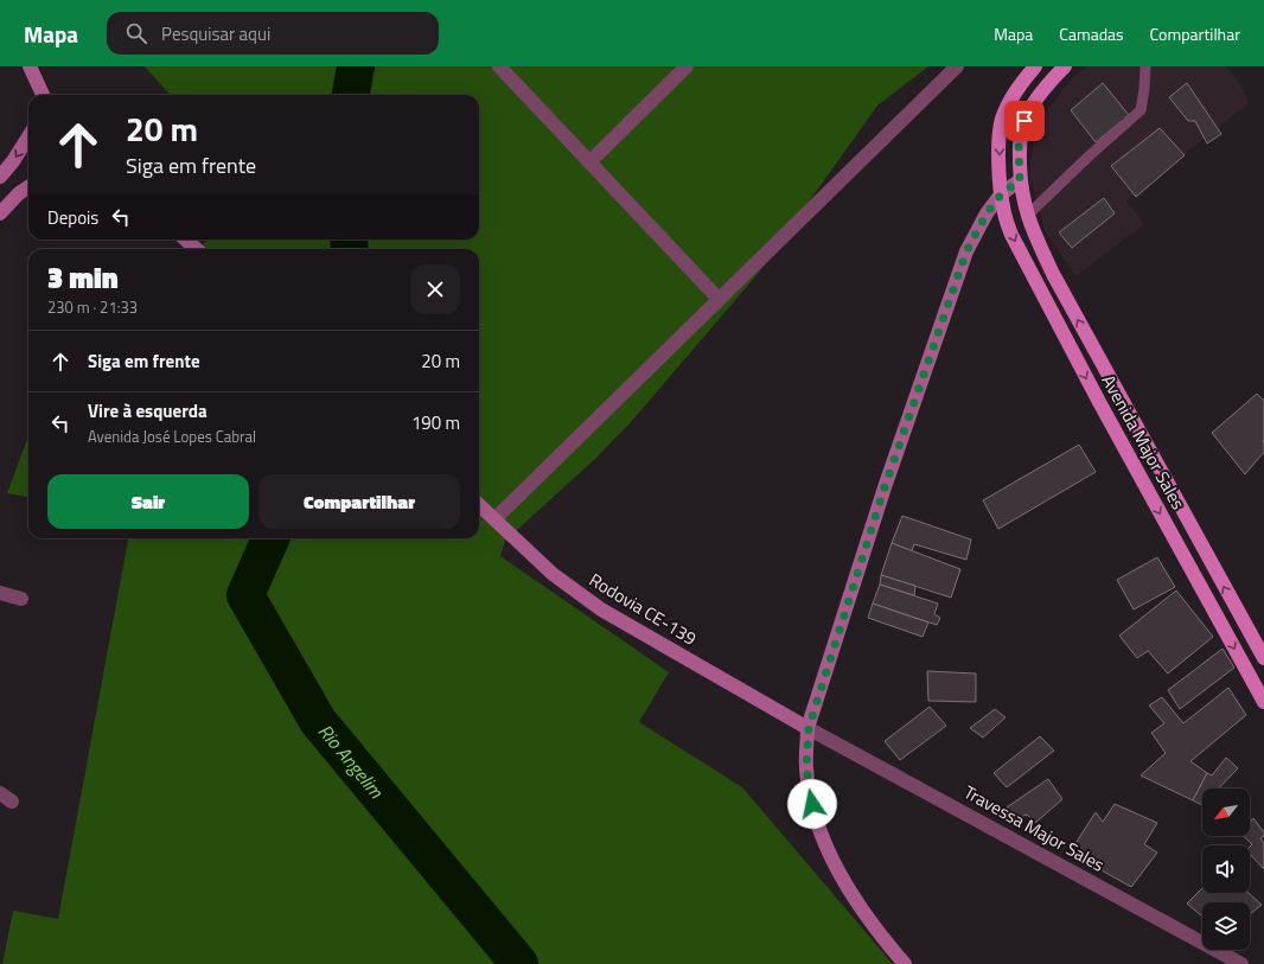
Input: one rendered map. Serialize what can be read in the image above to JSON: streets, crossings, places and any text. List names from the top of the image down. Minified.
{"streets":{"main road":["Avenida Major Sales"],"street":["Rodovia CE-139","Travessa Major Sales"]},"crossings":[["Rodovia CE-139","Travessa Major Sales"]],"water":["Rio Angelim"],"north":"bottom left","page":{"header":"Mapa","search":"Pesquisar aqui","nav":["Mapa","Camadas","Compartilhar"],"turn":["20 m","Siga em frente"],"then":"Depois","heading":["3 min","230 m · 21:33"],"list":[{"name":"Siga em frente","value":"20 m"},{"name":"Vire à esquerda","note":"Avenida José Lopes Cabral","value":"190 m"}],"buttons":["Sair","Compartilhar"]}}
